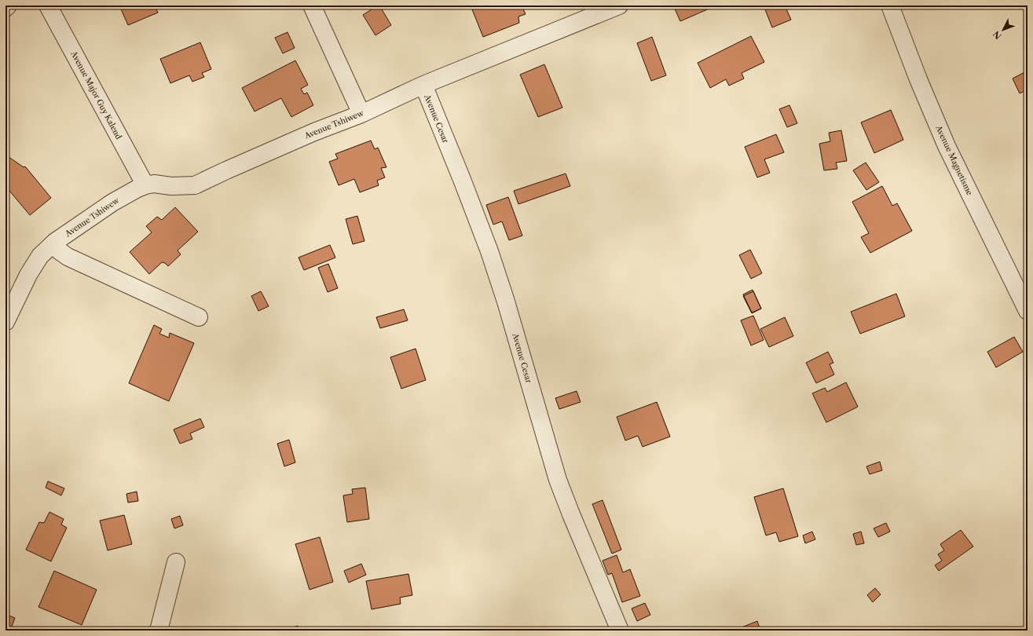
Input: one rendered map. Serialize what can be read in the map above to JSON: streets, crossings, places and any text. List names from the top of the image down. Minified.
{"streets":{"street":["Avenue Major Guy Kalend","Avenue Cesar","Avenue Tshiwew","Avenue Magnetisme"]},"crossings":[["Avenue Major Guy Kalend","Avenue Tshiwew"],["Avenue Cesar","Avenue Tshiwew"]],"north":"bottom left"}
